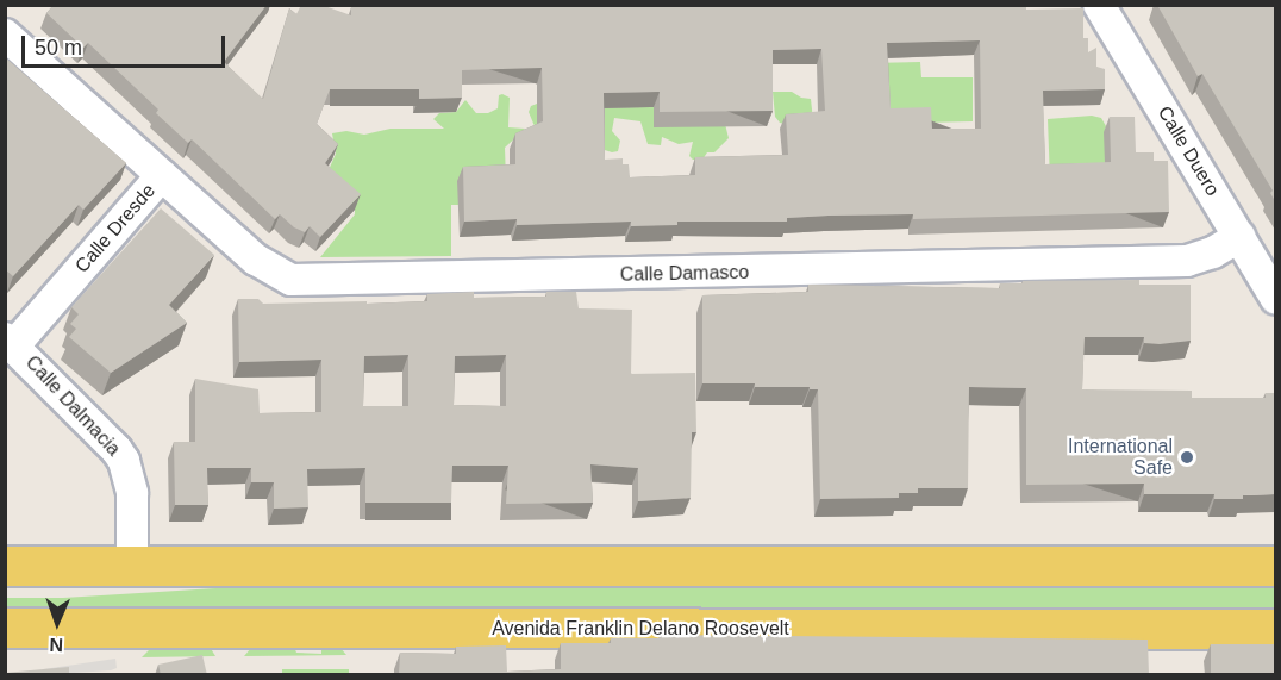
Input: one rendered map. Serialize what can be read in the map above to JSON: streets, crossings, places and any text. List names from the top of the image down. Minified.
{"streets":{"main road":["Avenida Franklin Delano Roosevelt"],"street":["Calle Duero","Calle Dresde","Calle Damasco","Calle Dalmacia"]},"crossings":[["Calle Duero","Calle Damasco"],["Calle Dresde","Calle Damasco"],["Calle Dresde","Calle Dalmacia"]],"places":["International Safe"],"scale_bar":"50 m","north":"bottom"}
